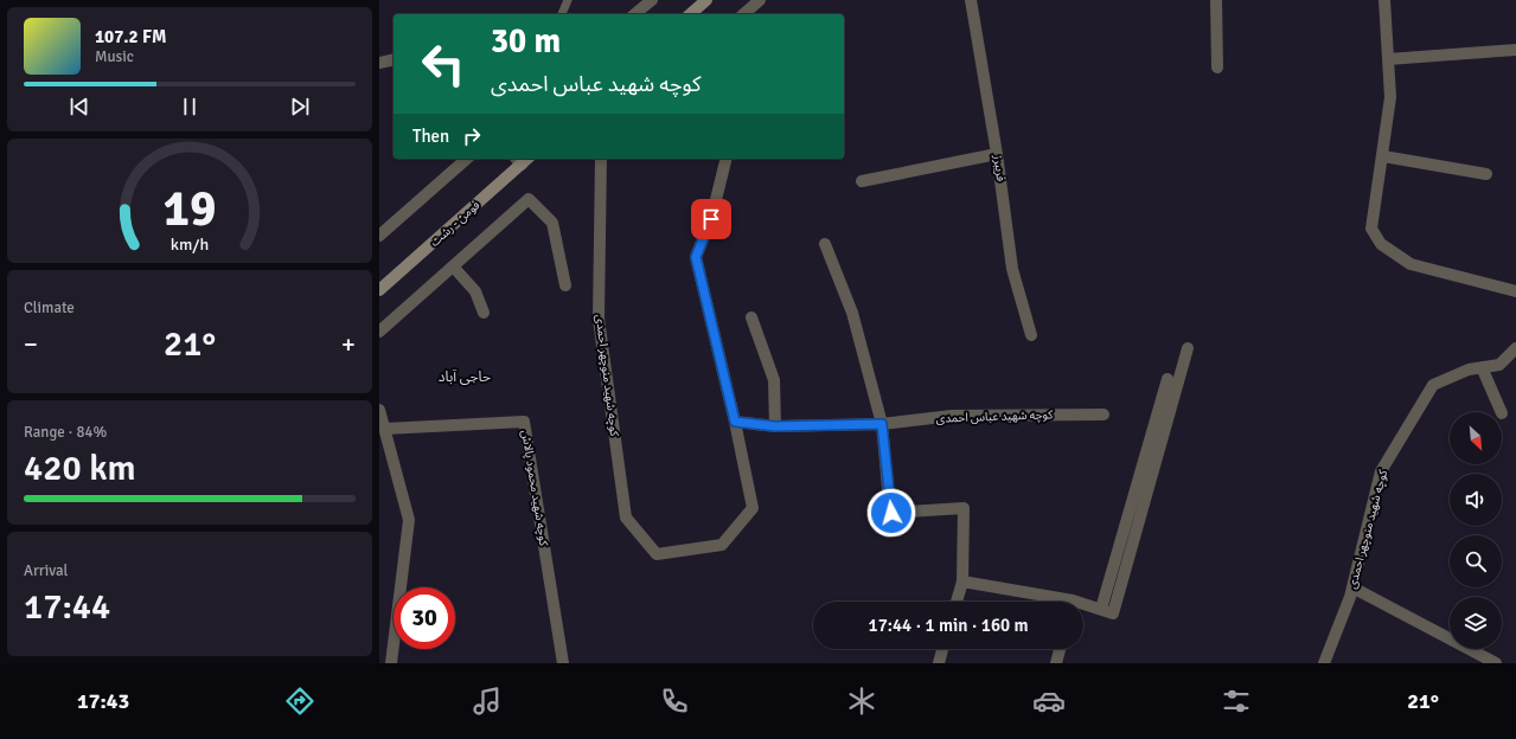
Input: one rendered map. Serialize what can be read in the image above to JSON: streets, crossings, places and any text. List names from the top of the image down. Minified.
{"streets":{"main road":["فومن - رشت"],"street":["فریبرز","کوچه شهید منوچهر احمدی","کوچه شهید عباس احمدی","کوچه شهید محمود پالاش"]},"crossings":[["کوچه شهید منوچهر احمدی","کوچه شهید عباس احمدی"]],"districts":["حاجی آباد"],"north":"bottom right","page":{"turn":["30 m","کوچه شهید عباس احمدی"],"song":["107.2 FM","Music"],"then":"Then","tile":["Climate",["Range · 84%","420 km"],["Arrival","17:44"]],"heat":["−","21°","+"],"limit":"30","trip":"17:44 · 1 min · 160 m","tabs":["17:43","21°"],"gauge":["19","km/h"]}}
